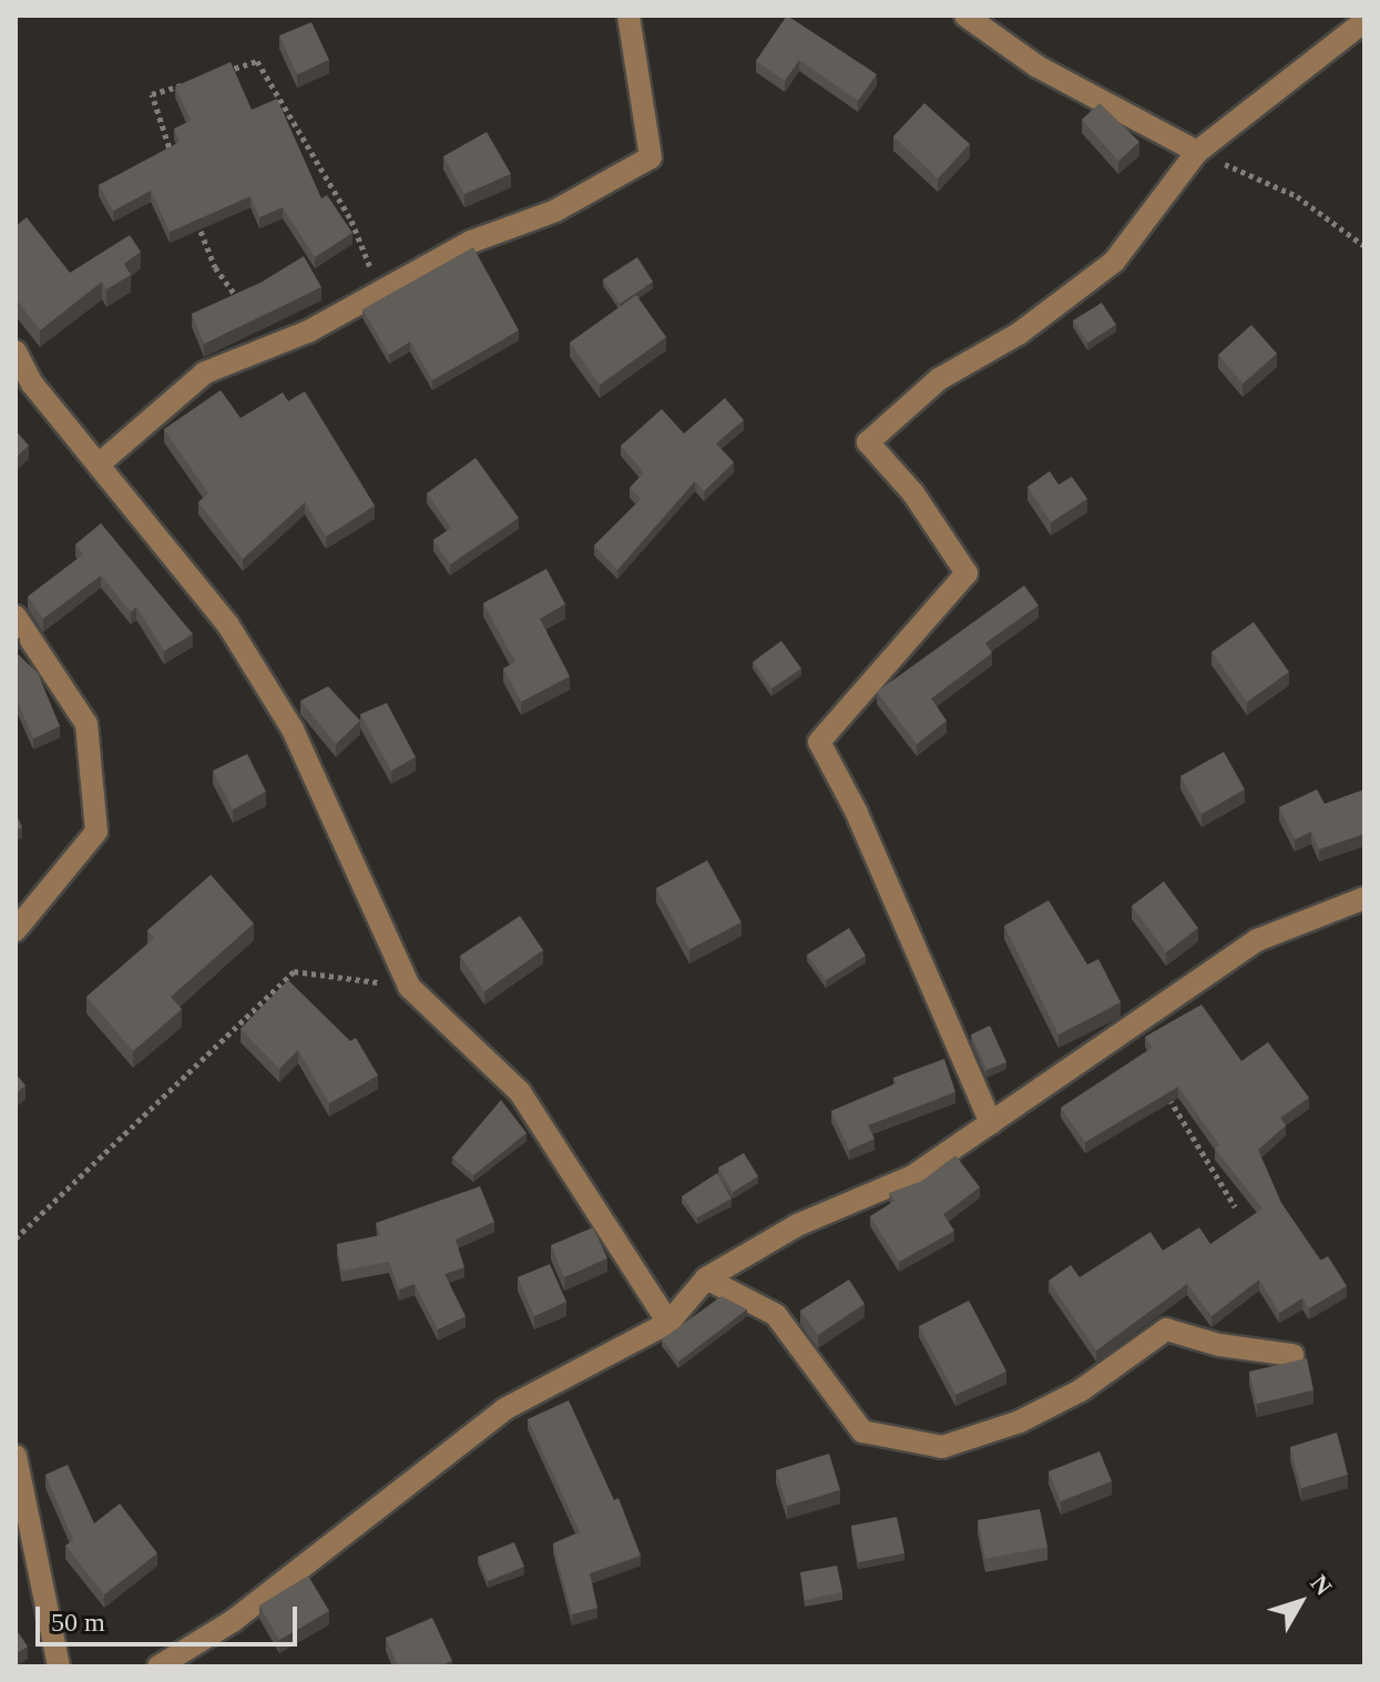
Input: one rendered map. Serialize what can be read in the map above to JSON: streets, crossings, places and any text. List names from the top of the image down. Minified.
{"scale_bar":"50 m","north":"top right"}
